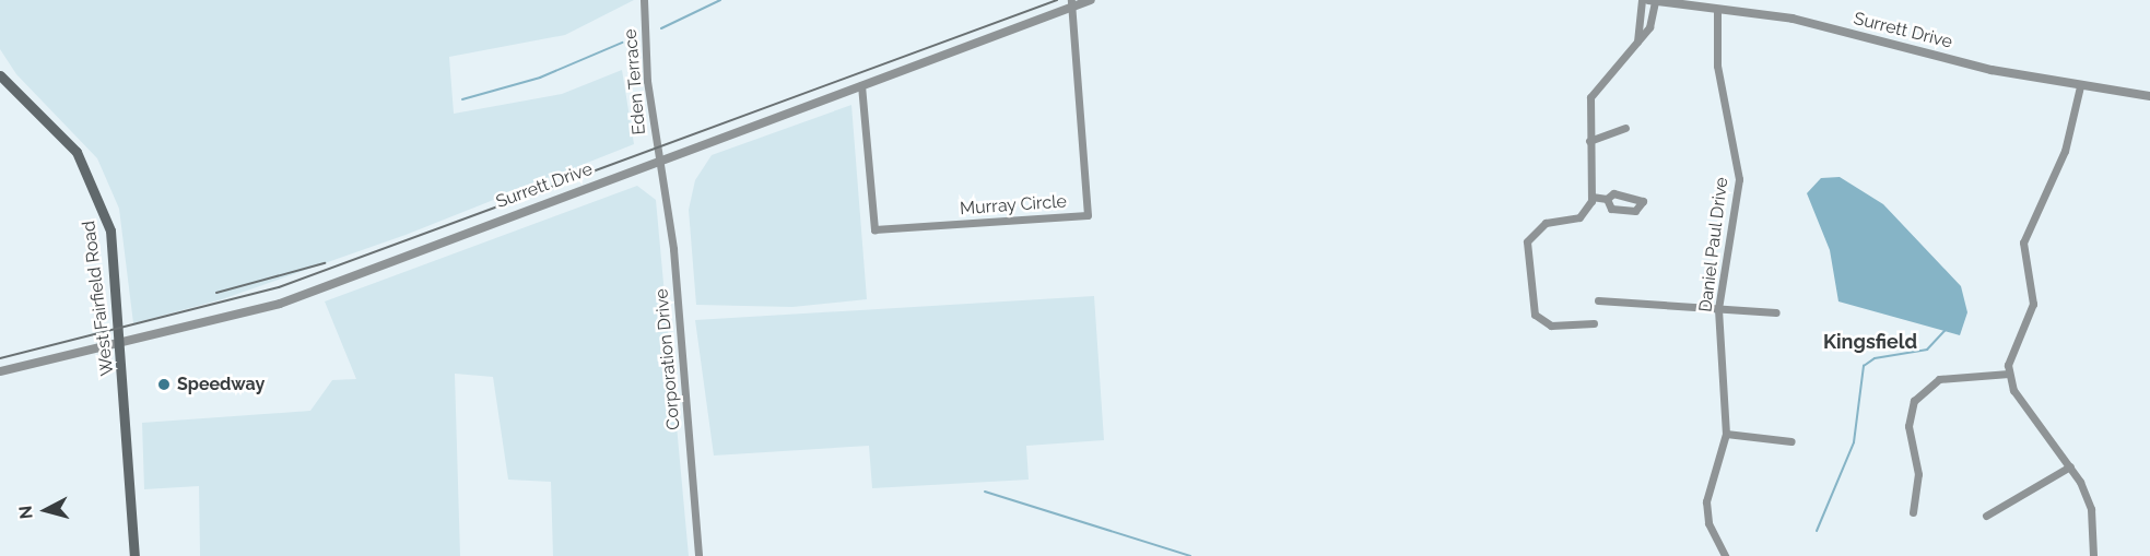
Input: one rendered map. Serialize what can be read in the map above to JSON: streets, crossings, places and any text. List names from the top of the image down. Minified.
{"streets":{"main road":["West Fairfield Road"],"street":["Surrett Drive","Eden Terrace","Murray Circle","Daniel Paul Drive","Corporation Drive"]},"crossings":[["Surrett Drive","Eden Terrace"],["Surrett Drive","Murray Circle"],["Surrett Drive","Daniel Paul Drive"],["Surrett Drive","West Fairfield Road"],["Surrett Drive","Corporation Drive"],["Eden Terrace","Corporation Drive"]],"districts":["Kingsfield"],"places":["Speedway"],"north":"left"}
